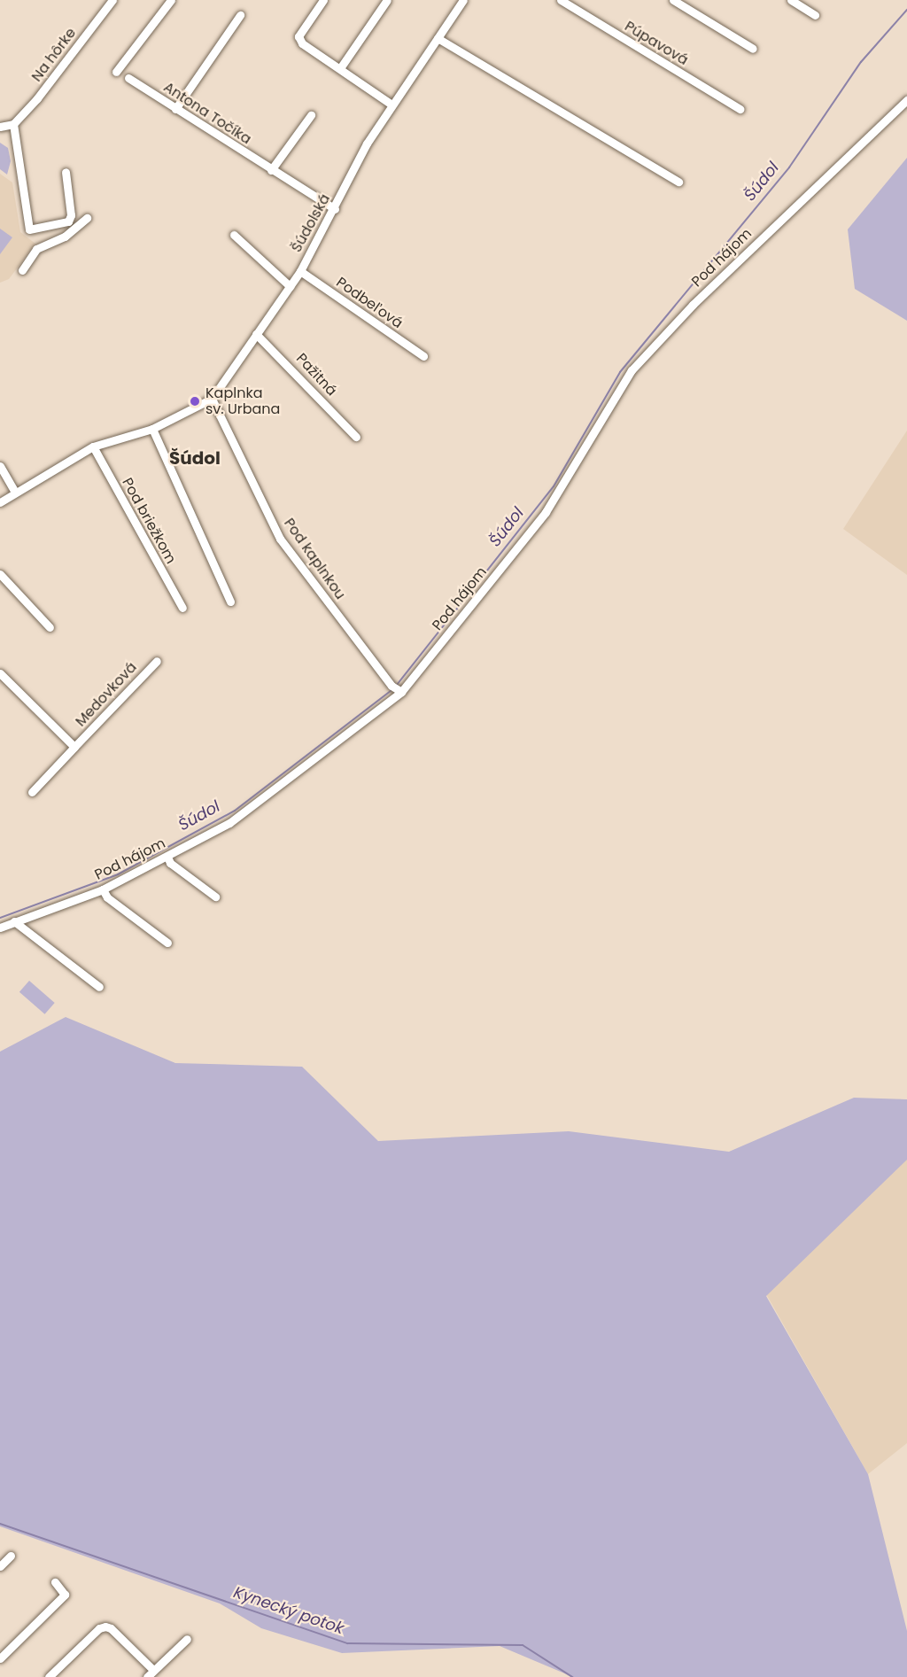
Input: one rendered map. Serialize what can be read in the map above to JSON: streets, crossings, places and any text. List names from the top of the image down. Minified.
{"streets":{"street":["Púpavová","Na hôrke","Antona Točíka","Šúdolská","Pod hájom","Podbeľová","Pažitná","Pod briežkom","Pod kaplnkou","Medovková"]},"crossings":[["Antona Točíka","Šúdolská"],["Šúdolská","Podbeľová"],["Šúdolská","Pažitná"],["Šúdolská","Pod briežkom"],["Šúdolská","Pod kaplnkou"],["Pod hájom","Pod kaplnkou"]],"districts":["Šúdol"],"water":["Šúdol","Kynecký potok"],"places":["Kaplnka sv. Urbana"]}
